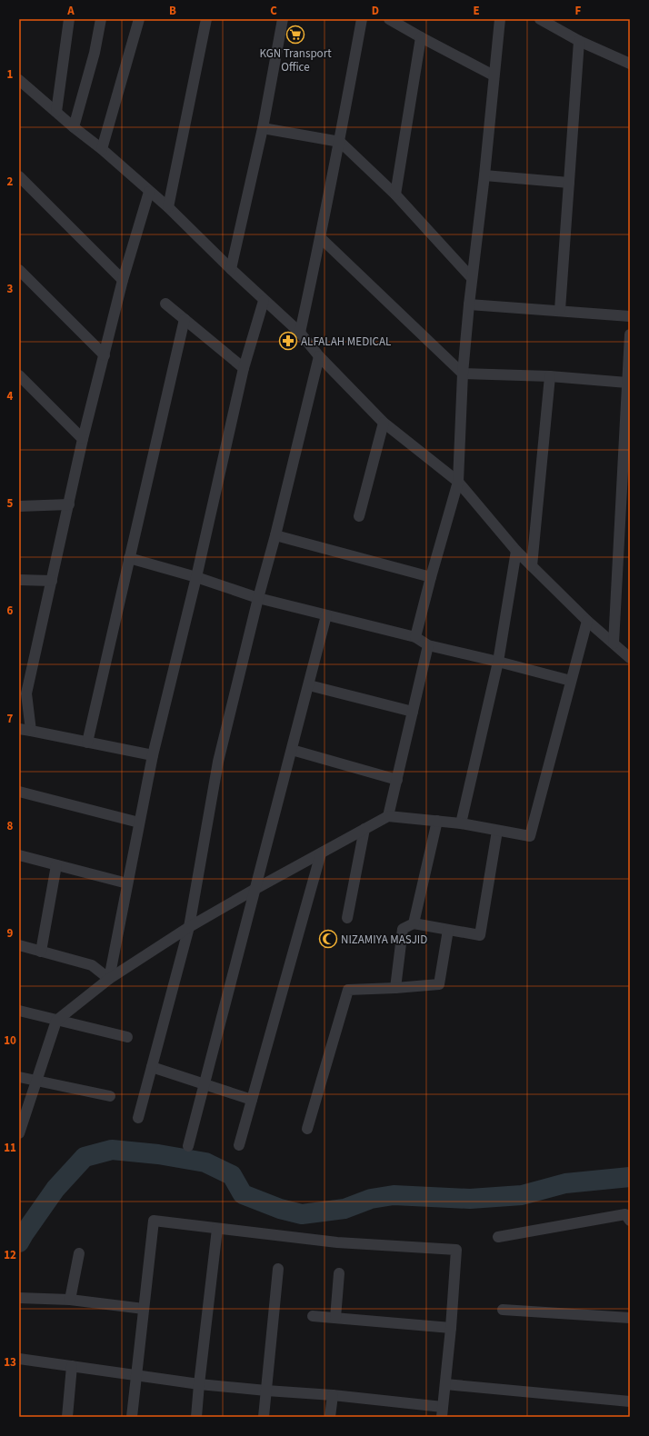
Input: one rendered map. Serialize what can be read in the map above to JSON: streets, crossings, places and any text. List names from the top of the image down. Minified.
{"places":{"supermarket":["KGN Transport Office"],"pharmacy":["ALFALAH MEDICAL"],"mosque":["NIZAMIYA MASJID"]},"grid":{"columns":["A","B","C","D","E","F"],"rows":["1","2","3","4","5","6","7","8","9","10","11","12","13"]}}
